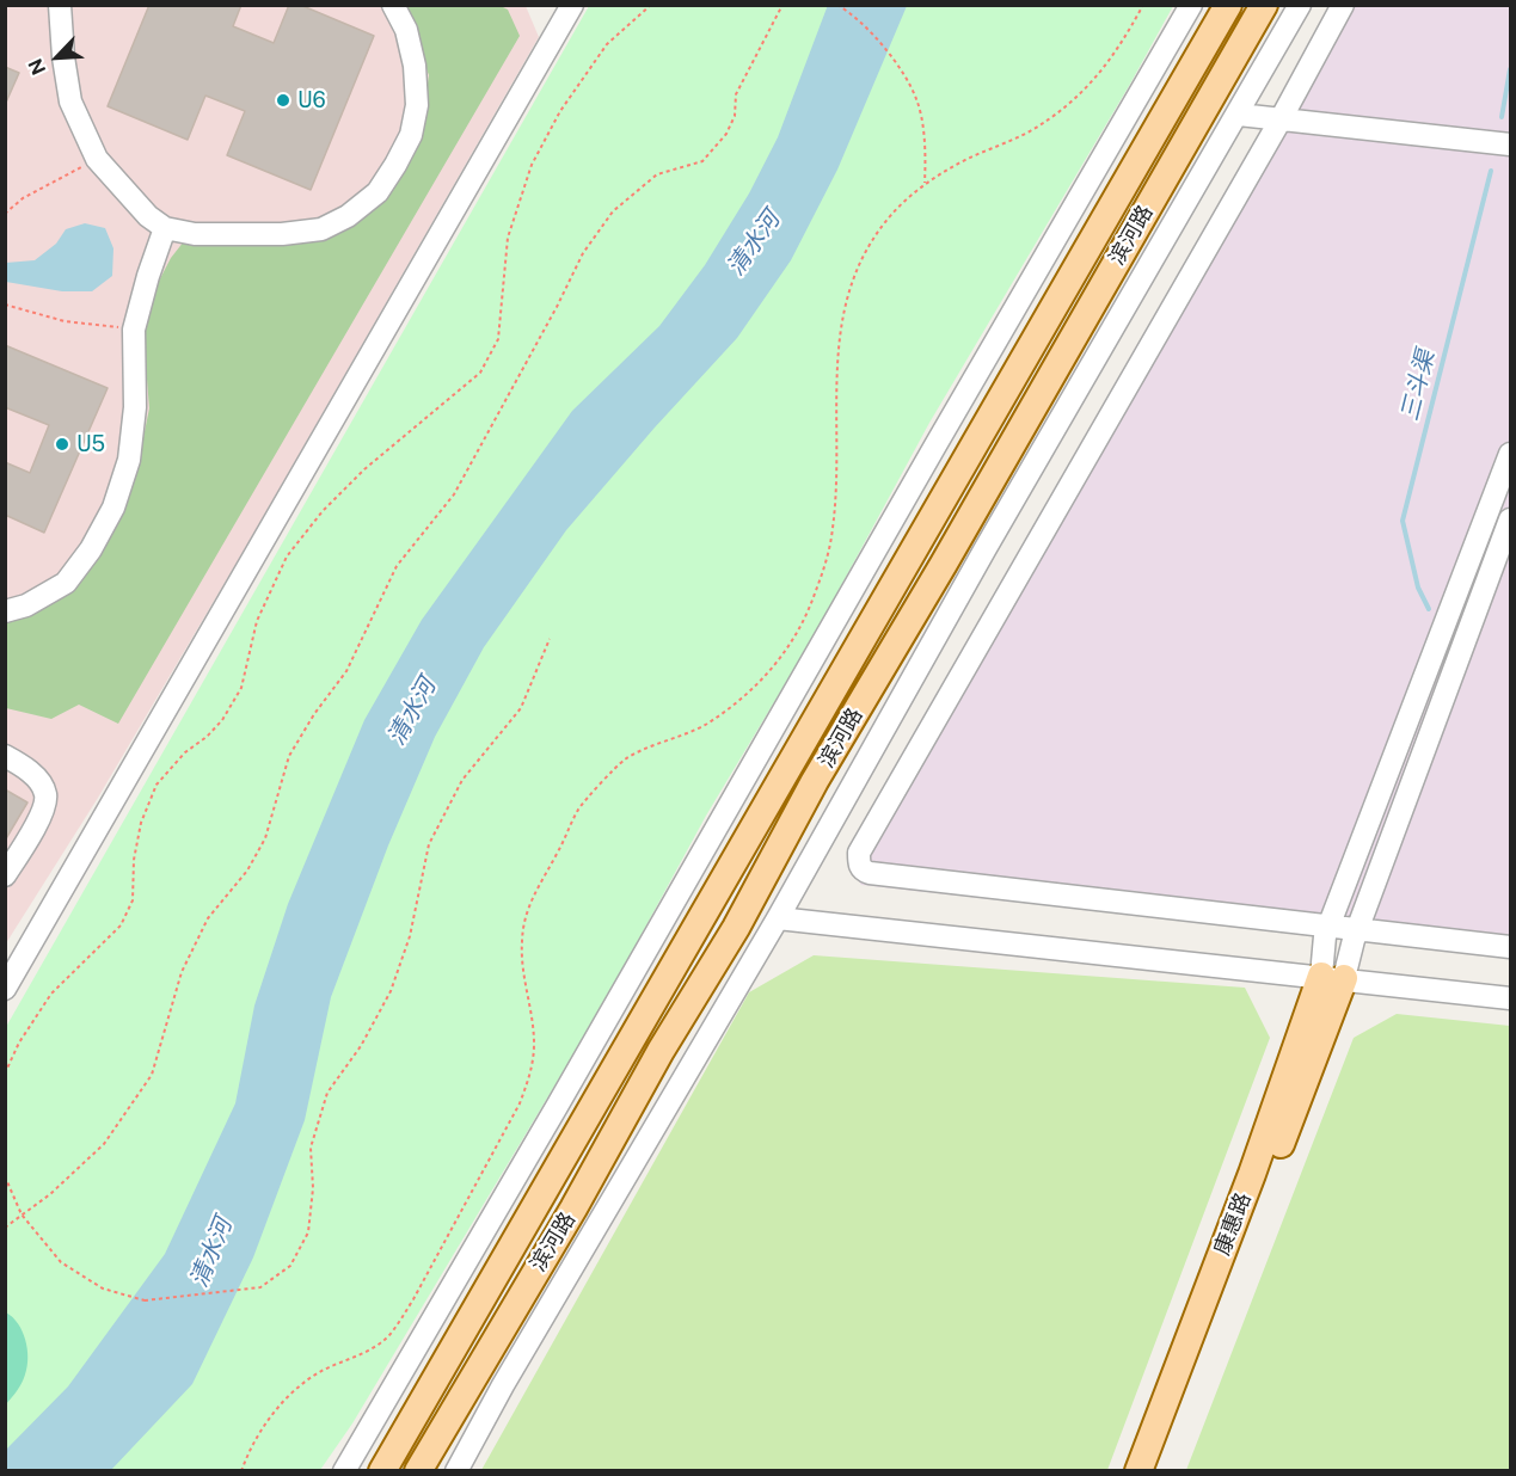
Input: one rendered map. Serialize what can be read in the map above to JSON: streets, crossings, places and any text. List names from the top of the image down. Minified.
{"streets":{"main road":["滨河路","康惠路"]},"water":["清水河","三斗渠"],"places":["U6","U5"],"north":"bottom left"}
